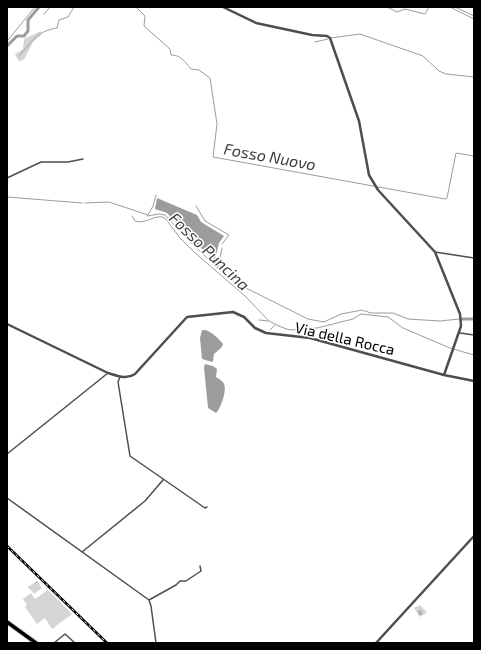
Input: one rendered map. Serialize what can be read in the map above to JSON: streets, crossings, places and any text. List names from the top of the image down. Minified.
{"streets":{"street":["Via della Rocca"]},"water":["Fosso Nuovo","Fosso Puncina"]}
